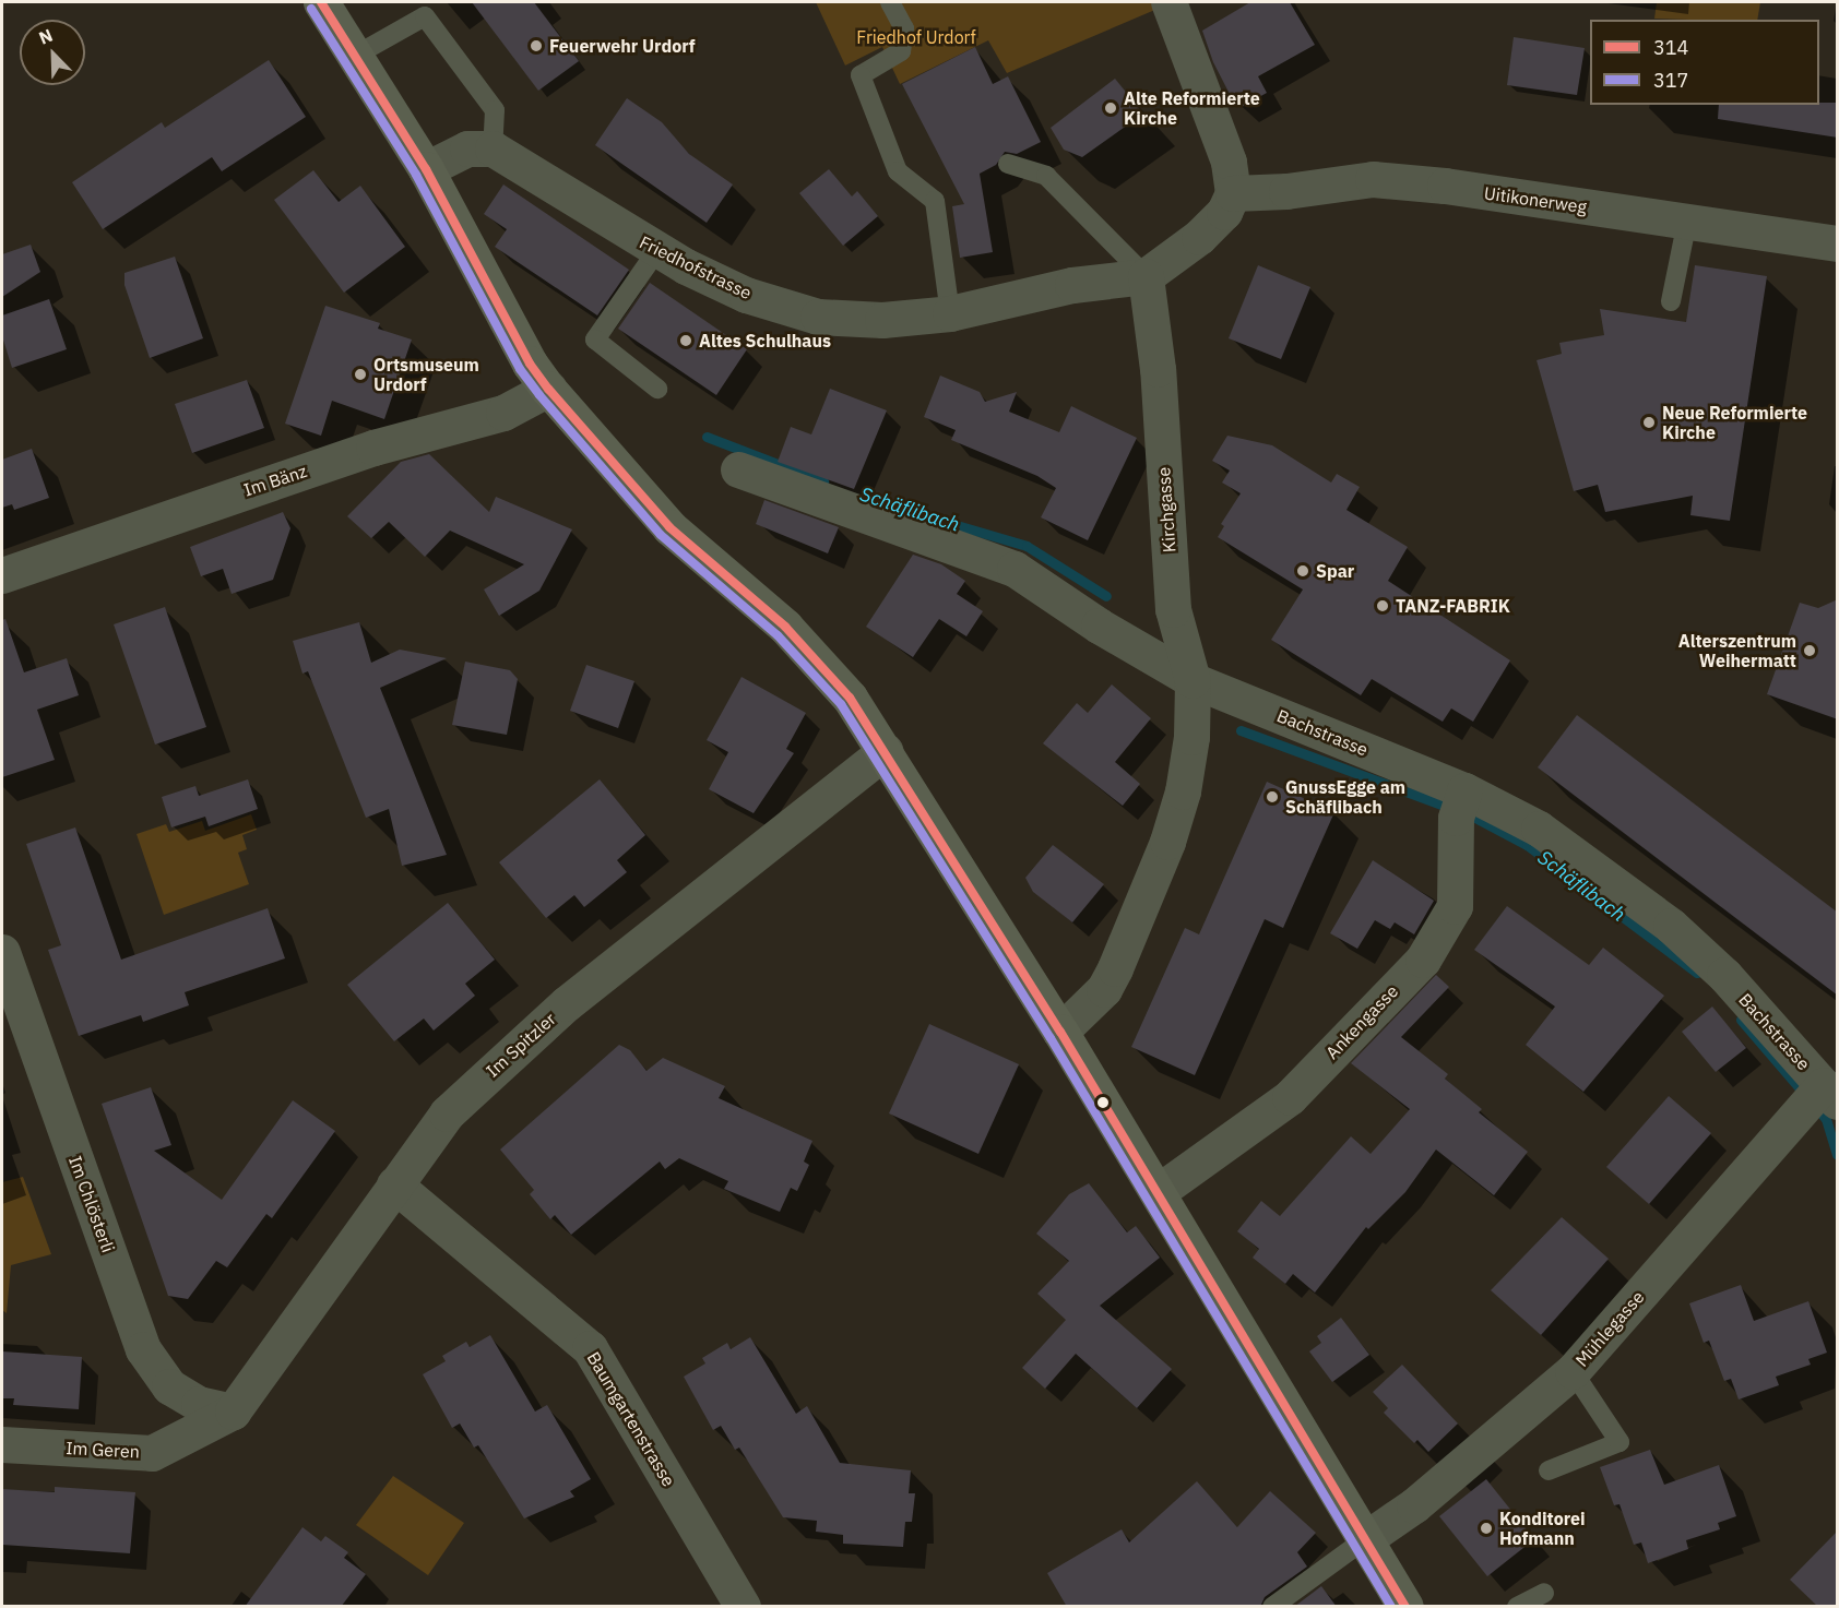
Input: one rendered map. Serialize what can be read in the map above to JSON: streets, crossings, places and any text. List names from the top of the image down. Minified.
{"streets":{"street":["Uitikonerweg","Friedhofstrasse","Im Bänz","Kirchgasse","Bachstrasse","Ankengasse","Im Spitzler","Im Chlösterli","Mühlegasse","Baumgartenstrasse","Im Geren"]},"crossings":[["Friedhofstrasse","Kirchgasse"],["Kirchgasse","Bachstrasse"],["Bachstrasse","Ankengasse"],["Bachstrasse","Mühlegasse"],["Im Spitzler","Im Chlösterli"],["Im Spitzler","Baumgartenstrasse"],["Im Spitzler","Im Geren"],["Im Chlösterli","Im Geren"]],"water":["Schäflibach"],"parks":["Friedhof Urdorf"],"places":["Feuerwehr Urdorf","Alte Reformierte Kirche","Altes Schulhaus","Ortsmuseum Urdorf","Neue Reformierte Kirche","Spar","TANZ-FABRIK","Alterszentrum Weihermatt","GnussEgge am Schäflibach","Konditorei Hofmann"],"lines":["transit line 314","transit line 317"],"legend":["314","317"],"north":"top left"}
